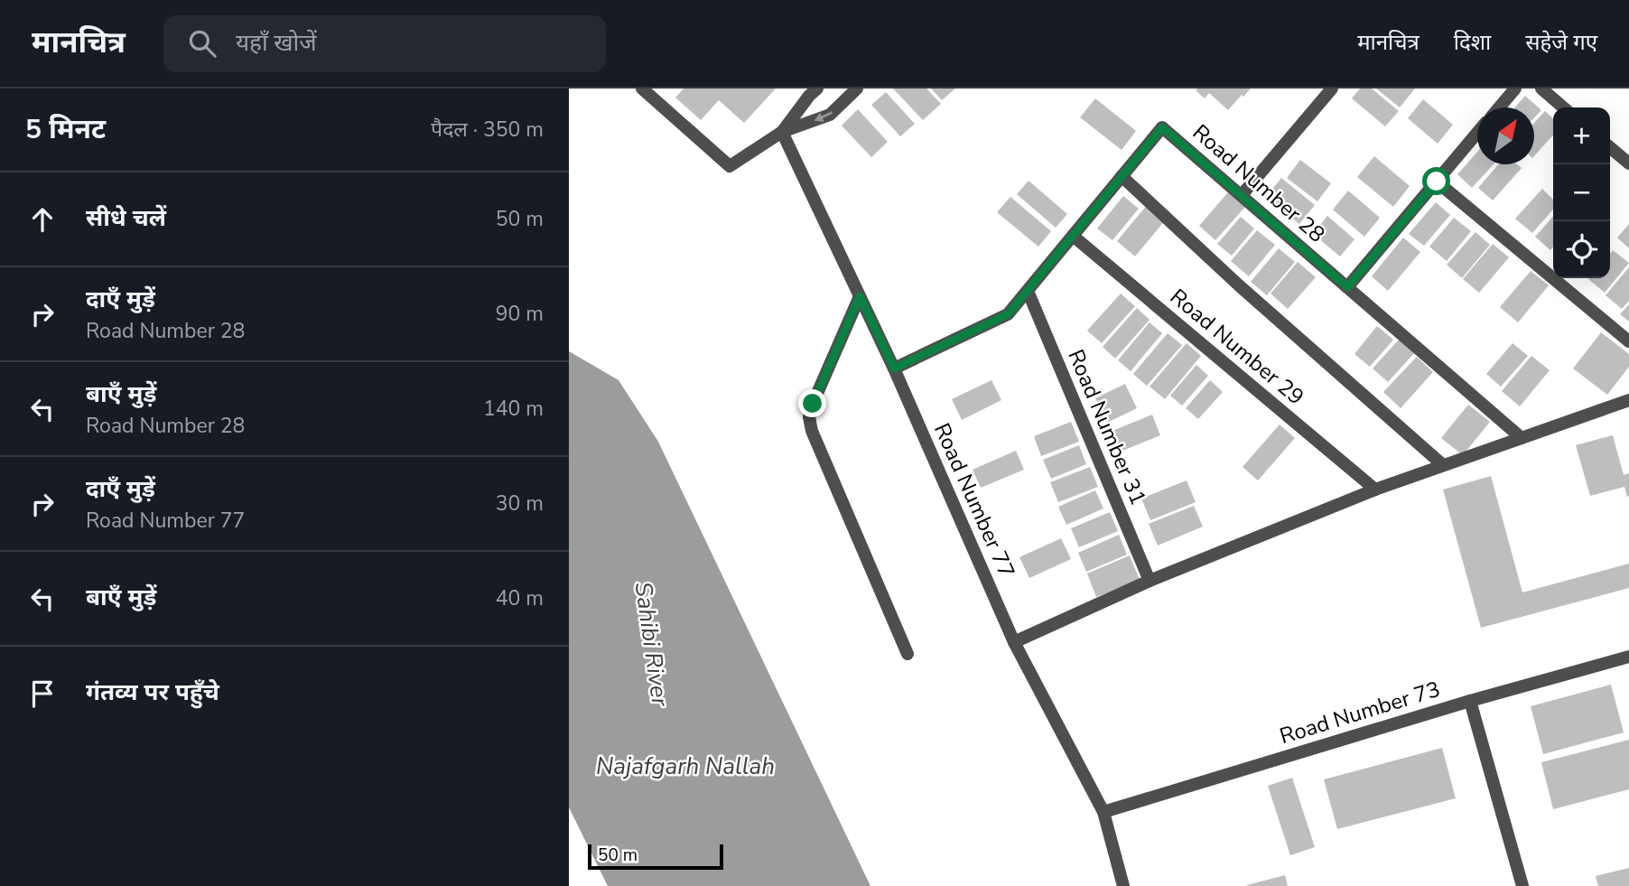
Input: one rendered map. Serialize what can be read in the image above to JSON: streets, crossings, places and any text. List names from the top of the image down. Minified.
{"streets":{"street":["Road Number 28","Road Number 29","Road Number 31","Road Number 77","Road Number 73"]},"crossings":[["Road Number 28","Road Number 29"],["Road Number 28","Road Number 31"],["Road Number 28","Road Number 77"],["Road Number 77","Road Number 73"]],"water":["Sahibi River","Najafgarh Nallah"],"scale_bar":"50 m","north":"top right","page":{"header":"मानचित्र","search":"यहाँ खोजें","nav":["मानचित्र","दिशा","सहेजे गए"],"heading":["5 मिनट","पैदल · 350 m"],"map_buttons":["+","−"],"list":[["सीधे चलें","50 m"],["दाएँ मुड़ें","Road Number 28","90 m"],["बाएँ मुड़ें","Road Number 28","140 m"],["दाएँ मुड़ें","Road Number 77","30 m"],["बाएँ मुड़ें","40 m"],"गंतव्य पर पहुँचे"],"scale":"50 m"}}
